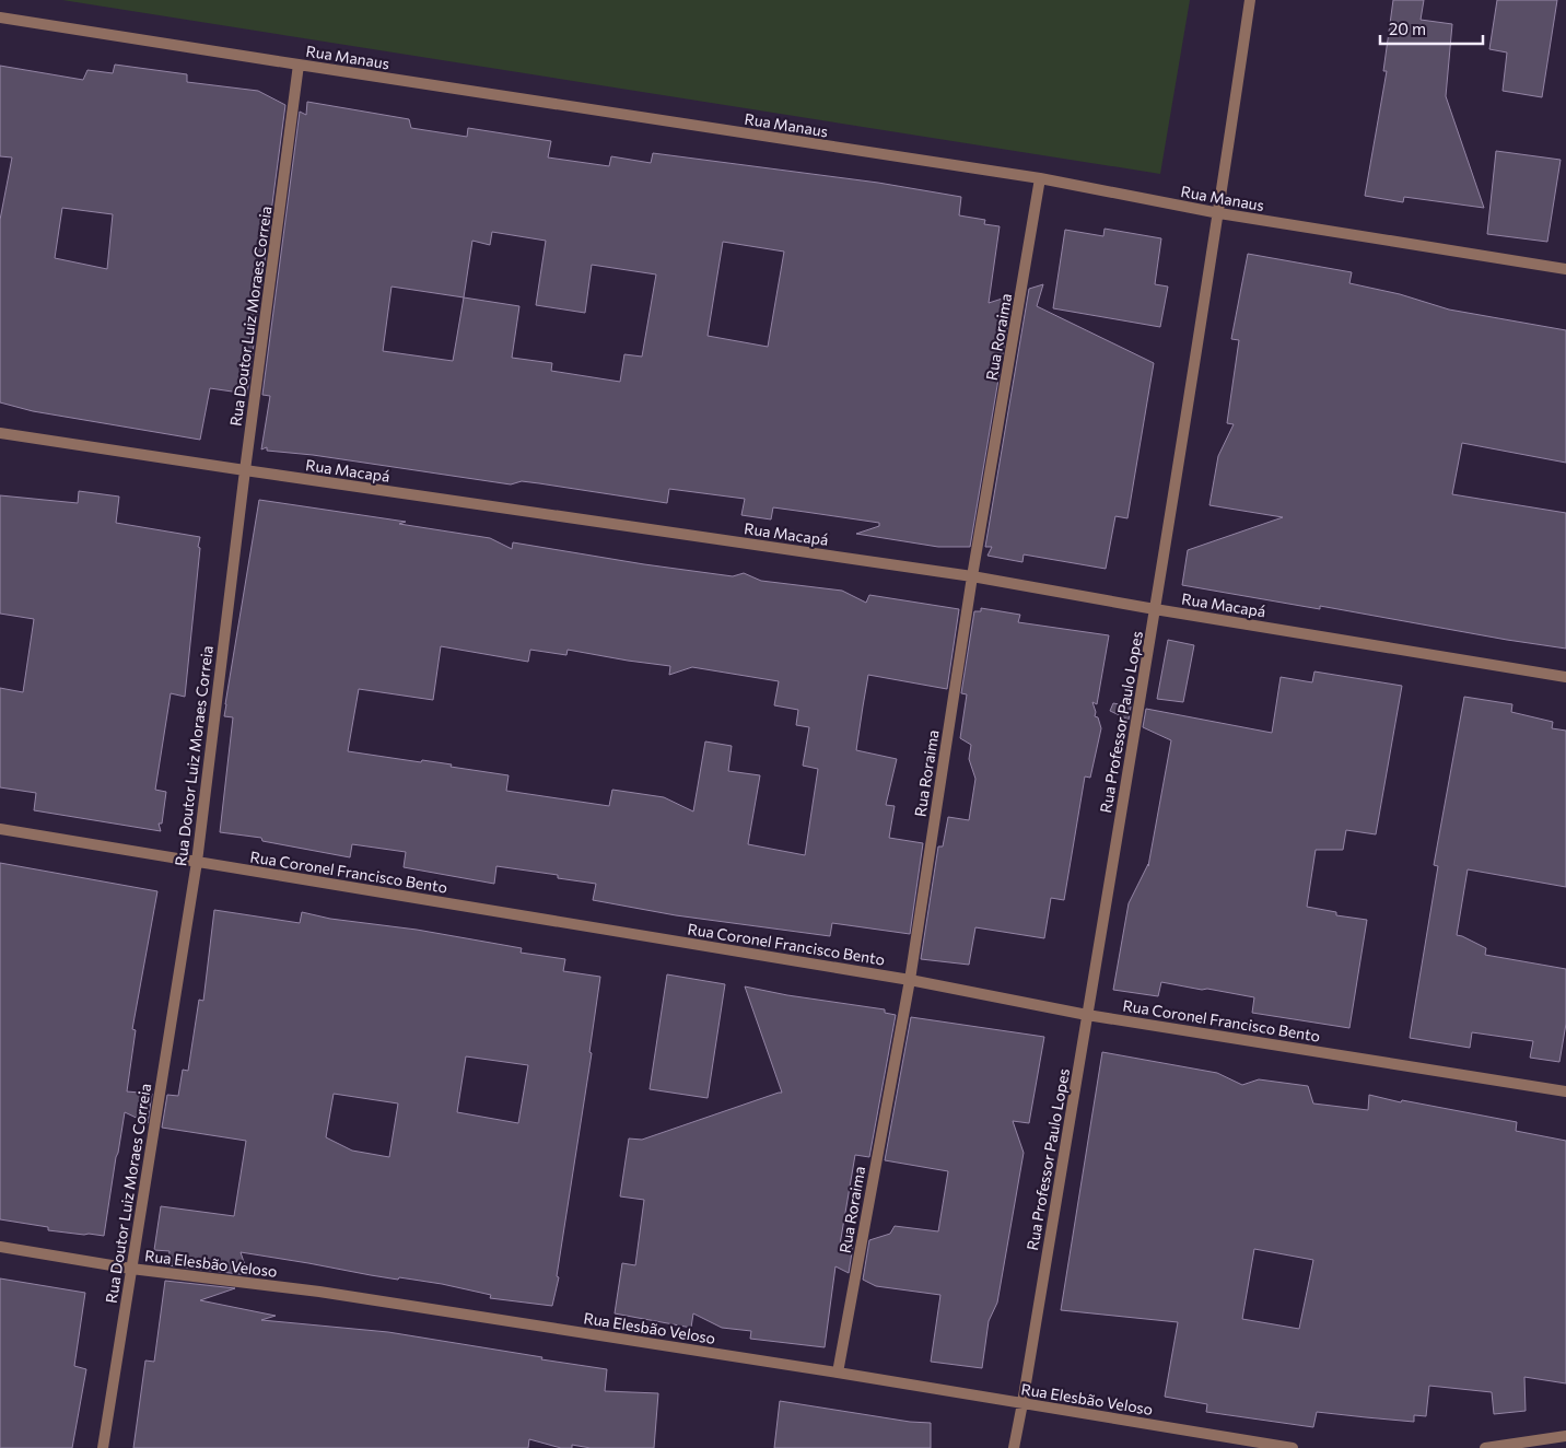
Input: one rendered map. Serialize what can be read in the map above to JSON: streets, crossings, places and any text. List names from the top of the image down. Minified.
{"streets":{"street":["Rua Manaus","Rua Doutor Luiz Moraes Correia","Rua Roraima","Rua Macapá","Rua Professor Paulo Lopes","Rua Coronel Francisco Bento","Rua Elesbão Veloso"]},"crossings":[["Rua Manaus","Rua Doutor Luiz Moraes Correia"],["Rua Manaus","Rua Roraima"],["Rua Manaus","Rua Professor Paulo Lopes"],["Rua Doutor Luiz Moraes Correia","Rua Macapá"],["Rua Doutor Luiz Moraes Correia","Rua Coronel Francisco Bento"],["Rua Doutor Luiz Moraes Correia","Rua Elesbão Veloso"],["Rua Roraima","Rua Macapá"],["Rua Roraima","Rua Coronel Francisco Bento"],["Rua Roraima","Rua Elesbão Veloso"],["Rua Macapá","Rua Professor Paulo Lopes"],["Rua Professor Paulo Lopes","Rua Coronel Francisco Bento"],["Rua Professor Paulo Lopes","Rua Elesbão Veloso"]],"scale_bar":"20 m"}
